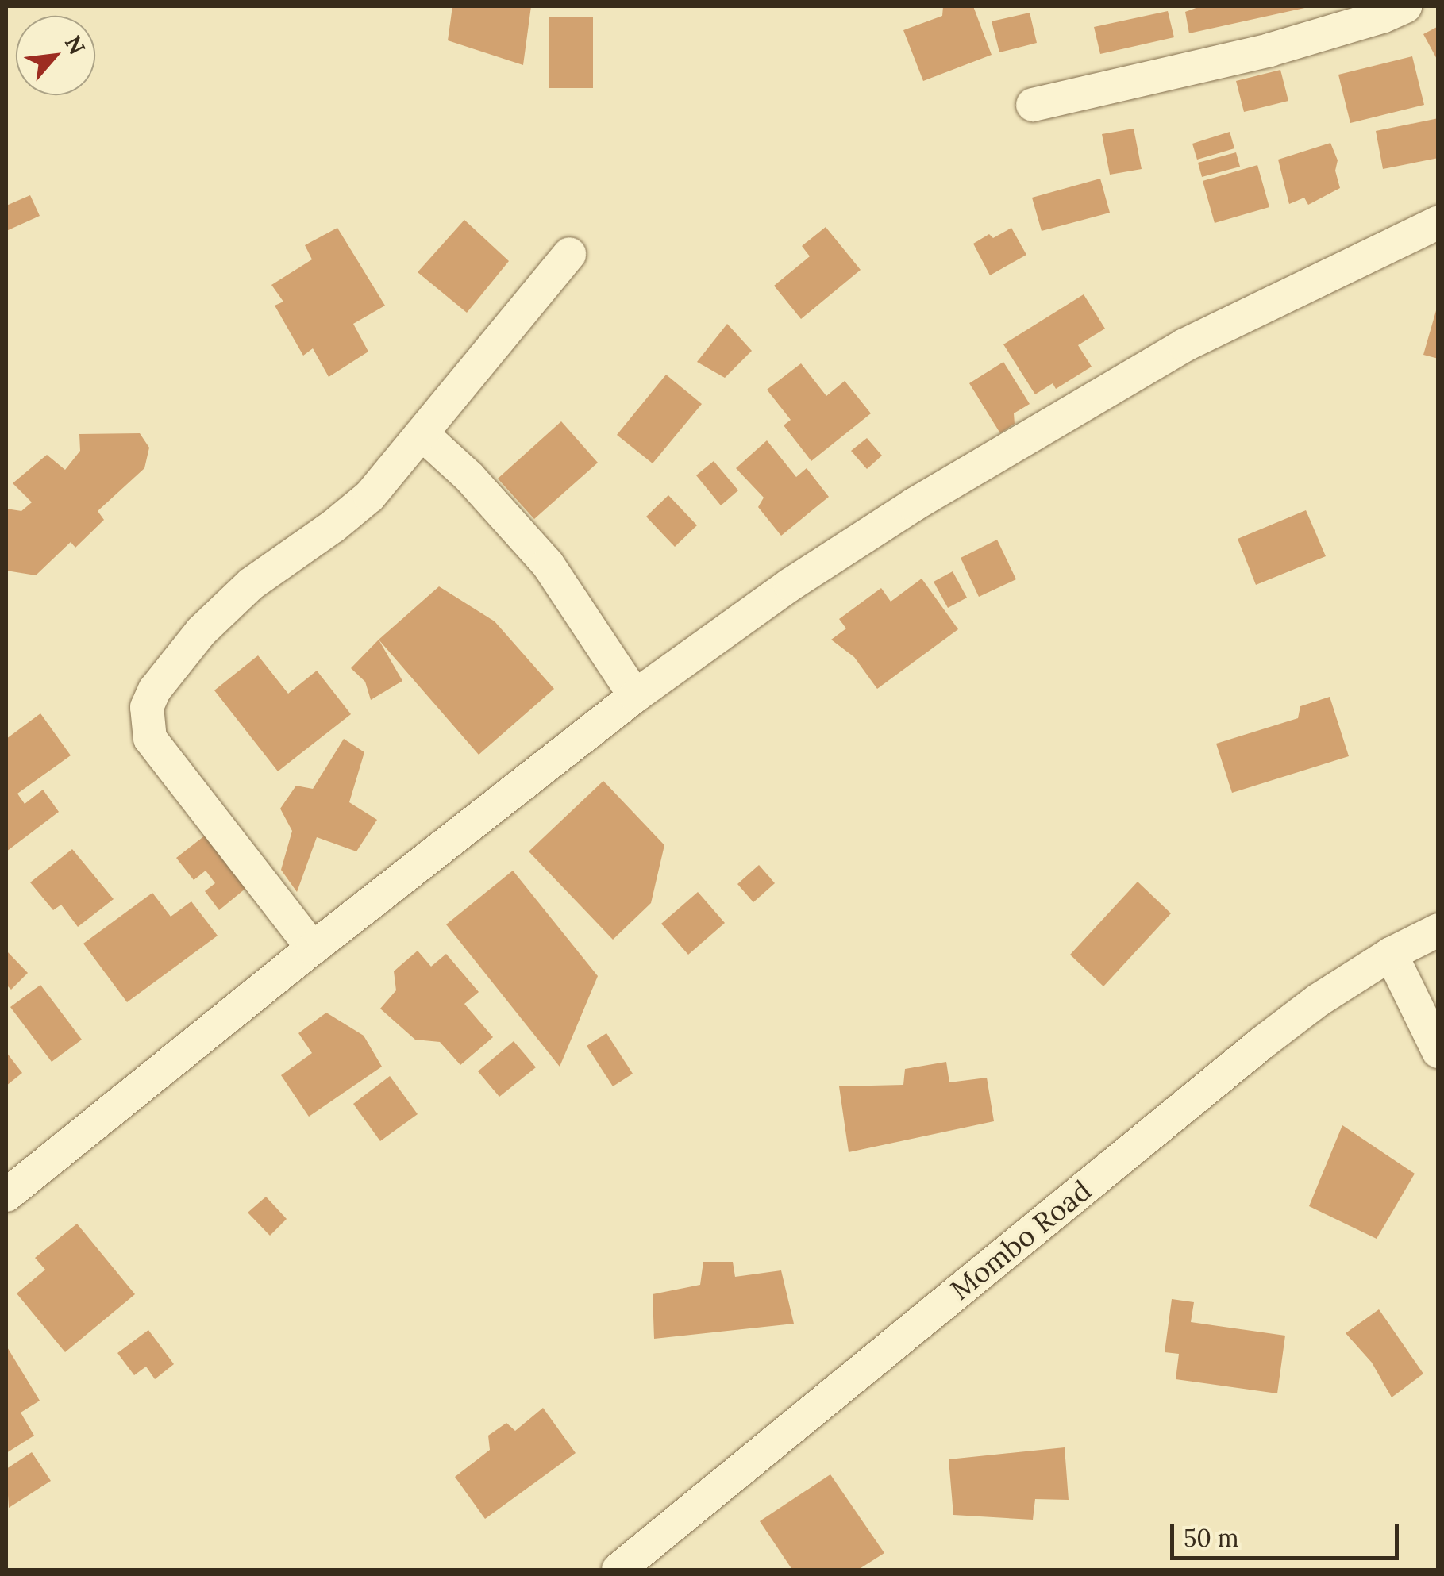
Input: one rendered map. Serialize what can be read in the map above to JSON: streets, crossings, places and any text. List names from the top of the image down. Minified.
{"streets":{"street":["Mombo Road"]},"scale_bar":"50 m","north":"top right"}
